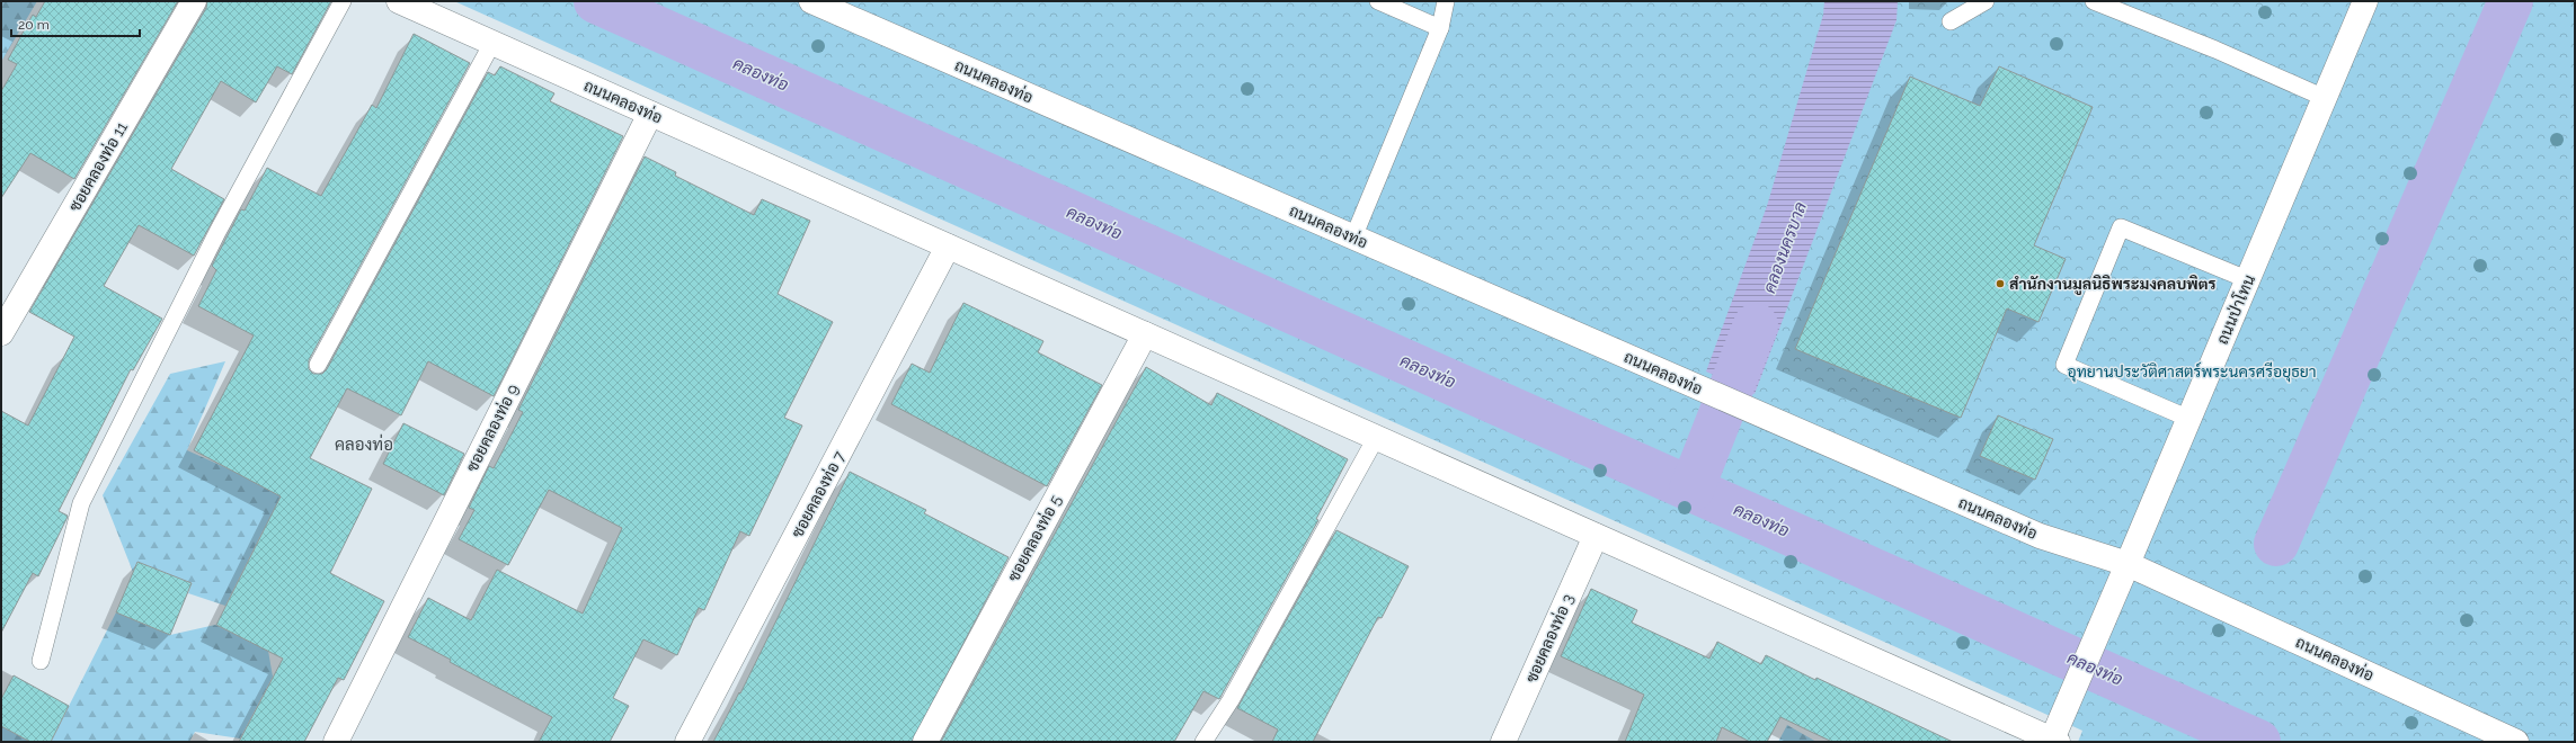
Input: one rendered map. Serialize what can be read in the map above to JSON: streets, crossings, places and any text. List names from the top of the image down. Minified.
{"streets":{"street":["ถนนคลองท่อ","ซอยคลองท่อ 11","ถนนป่าโทน","ซอยคลองท่อ 9","ซอยคลองท่อ 7","ซอยคลองท่อ 5","ซอยคลองท่อ 3"]},"crossings":[["ถนนคลองท่อ","ถนนป่าโทน"],["ถนนคลองท่อ","ซอยคลองท่อ 9"],["ถนนคลองท่อ","ซอยคลองท่อ 7"],["ถนนคลองท่อ","ซอยคลองท่อ 5"],["ถนนคลองท่อ","ซอยคลองท่อ 3"]],"districts":["คลองท่อ"],"water":["คลองท่อ","คลองนครบาล"],"parks":["อุทยานประวัติศาสตร์พระนครศรีอยุธยา"],"places":["สำนักงานมูลนิธิพระมงคลบพิตร"],"scale_bar":"20 m"}
